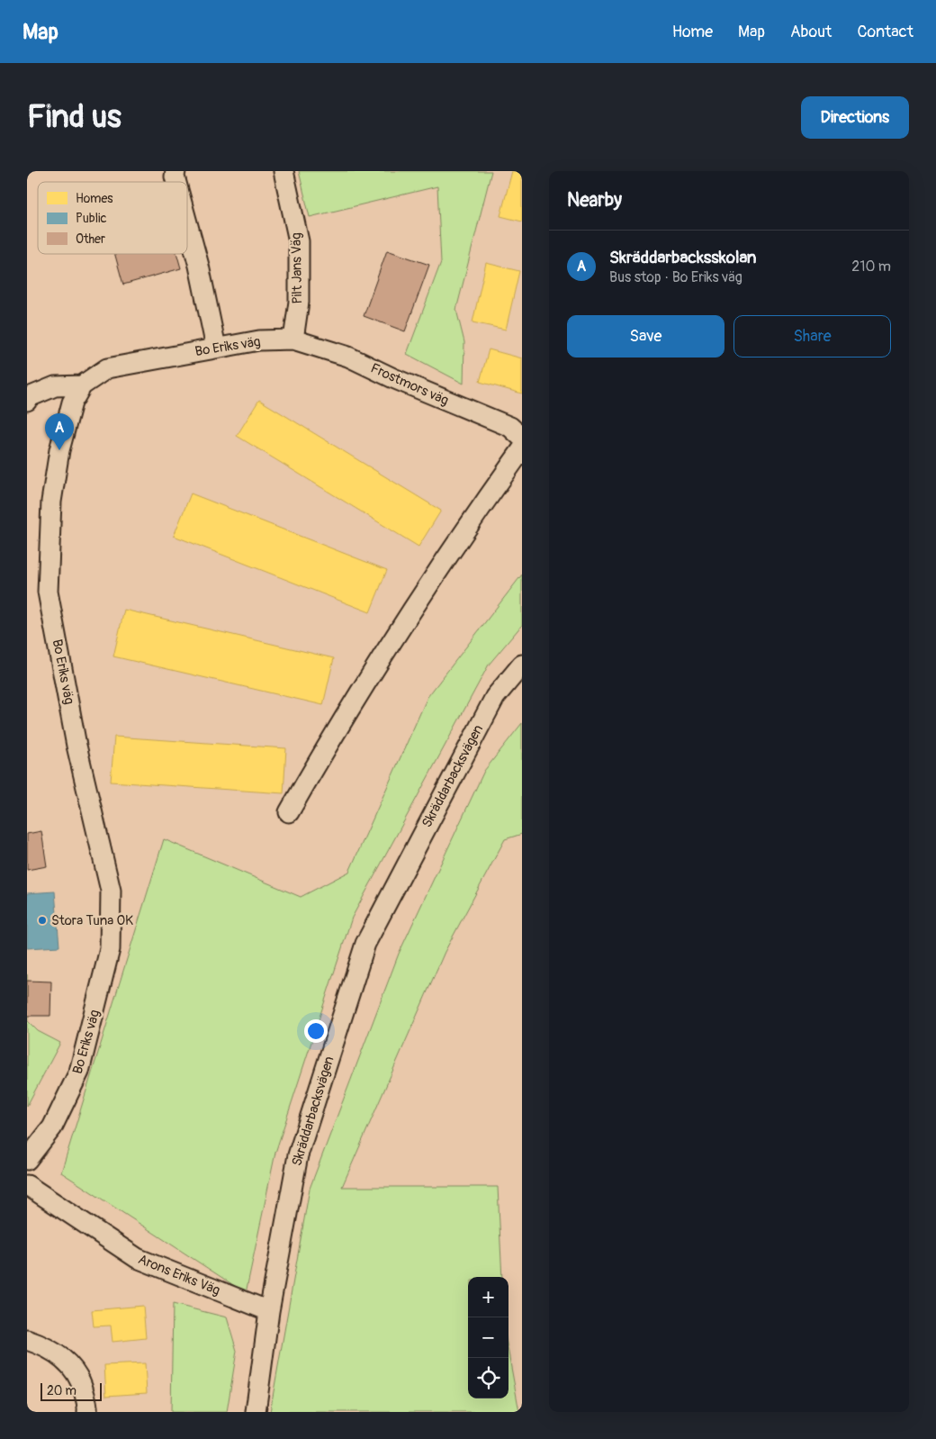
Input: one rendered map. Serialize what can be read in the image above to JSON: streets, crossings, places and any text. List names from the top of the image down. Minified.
{"streets":{"street":["Pilt Jans Väg","Bo Eriks väg","Frostmors väg","Skräddarbacksvägen","Arons Eriks Väg"]},"crossings":[["Pilt Jans Väg","Bo Eriks väg"],["Pilt Jans Väg","Frostmors väg"],["Bo Eriks väg","Frostmors väg"],["Skräddarbacksvägen","Arons Eriks Väg"]],"places":["Stora Tuna OK"],"legend":["Homes","Public","Other"],"scale_bar":"20 m","page":{"header":"Map","nav":["Home","Map","About","Contact"],"buttons":["Directions",["Save","Share"]],"title":"Find us","heading":"Nearby","list":[{"mark":"A","name":"Skräddarbacksskolan","note":"Bus stop · Bo Eriks väg","value":"210 m"}],"pins":"A","map_buttons":["+","−"],"scale":"20 m"}}
